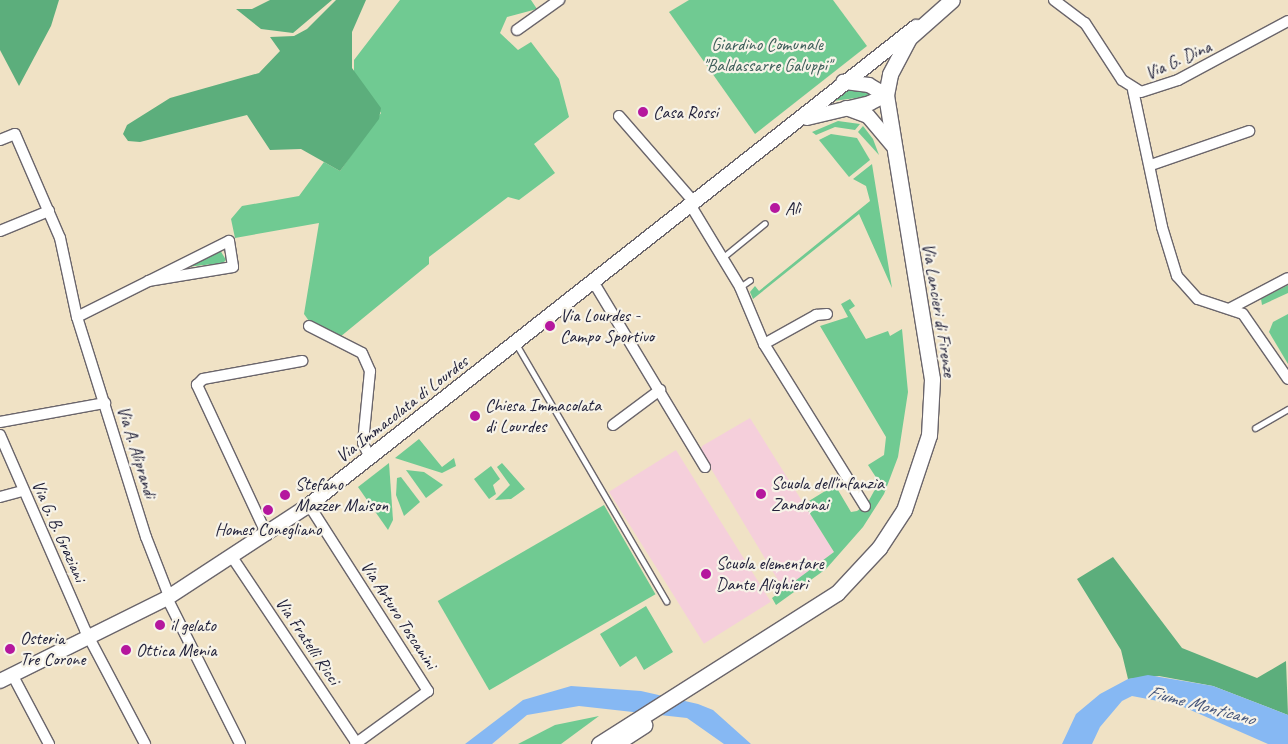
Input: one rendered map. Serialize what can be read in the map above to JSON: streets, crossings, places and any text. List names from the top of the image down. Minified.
{"streets":{"main road":["Via Lancieri di Firenze","Via Immacolata di Lourdes"],"street":["Via G. Dina","Via A. Aliprandi","Via G. B. Graziani","Via Arturo Toscanini","Via Fratelli Ricci"]},"crossings":[["Via Lancieri di Firenze","Via Immacolata di Lourdes"],["Via Immacolata di Lourdes","Via A. Aliprandi"],["Via Immacolata di Lourdes","Via G. B. Graziani"],["Via Immacolata di Lourdes","Via Arturo Toscanini"],["Via Immacolata di Lourdes","Via Fratelli Ricci"],["Via Arturo Toscanini","Via Fratelli Ricci"]],"water":["Fiume Monticano"],"parks":["Giardino Comunale \"Baldassarre Galuppi\""],"places":["Casa Rossi","Alì","Via Lourdes - Campo Sportivo","Chiesa Immacolata di Lourdes","Scuola dell'infanzia Zandonai","Stefano Mazzer Maison","Homes Conegliano","Scuola elementare Dante Alighieri","il gelato","Osteria Tre Corone","Ottica Menia"]}
